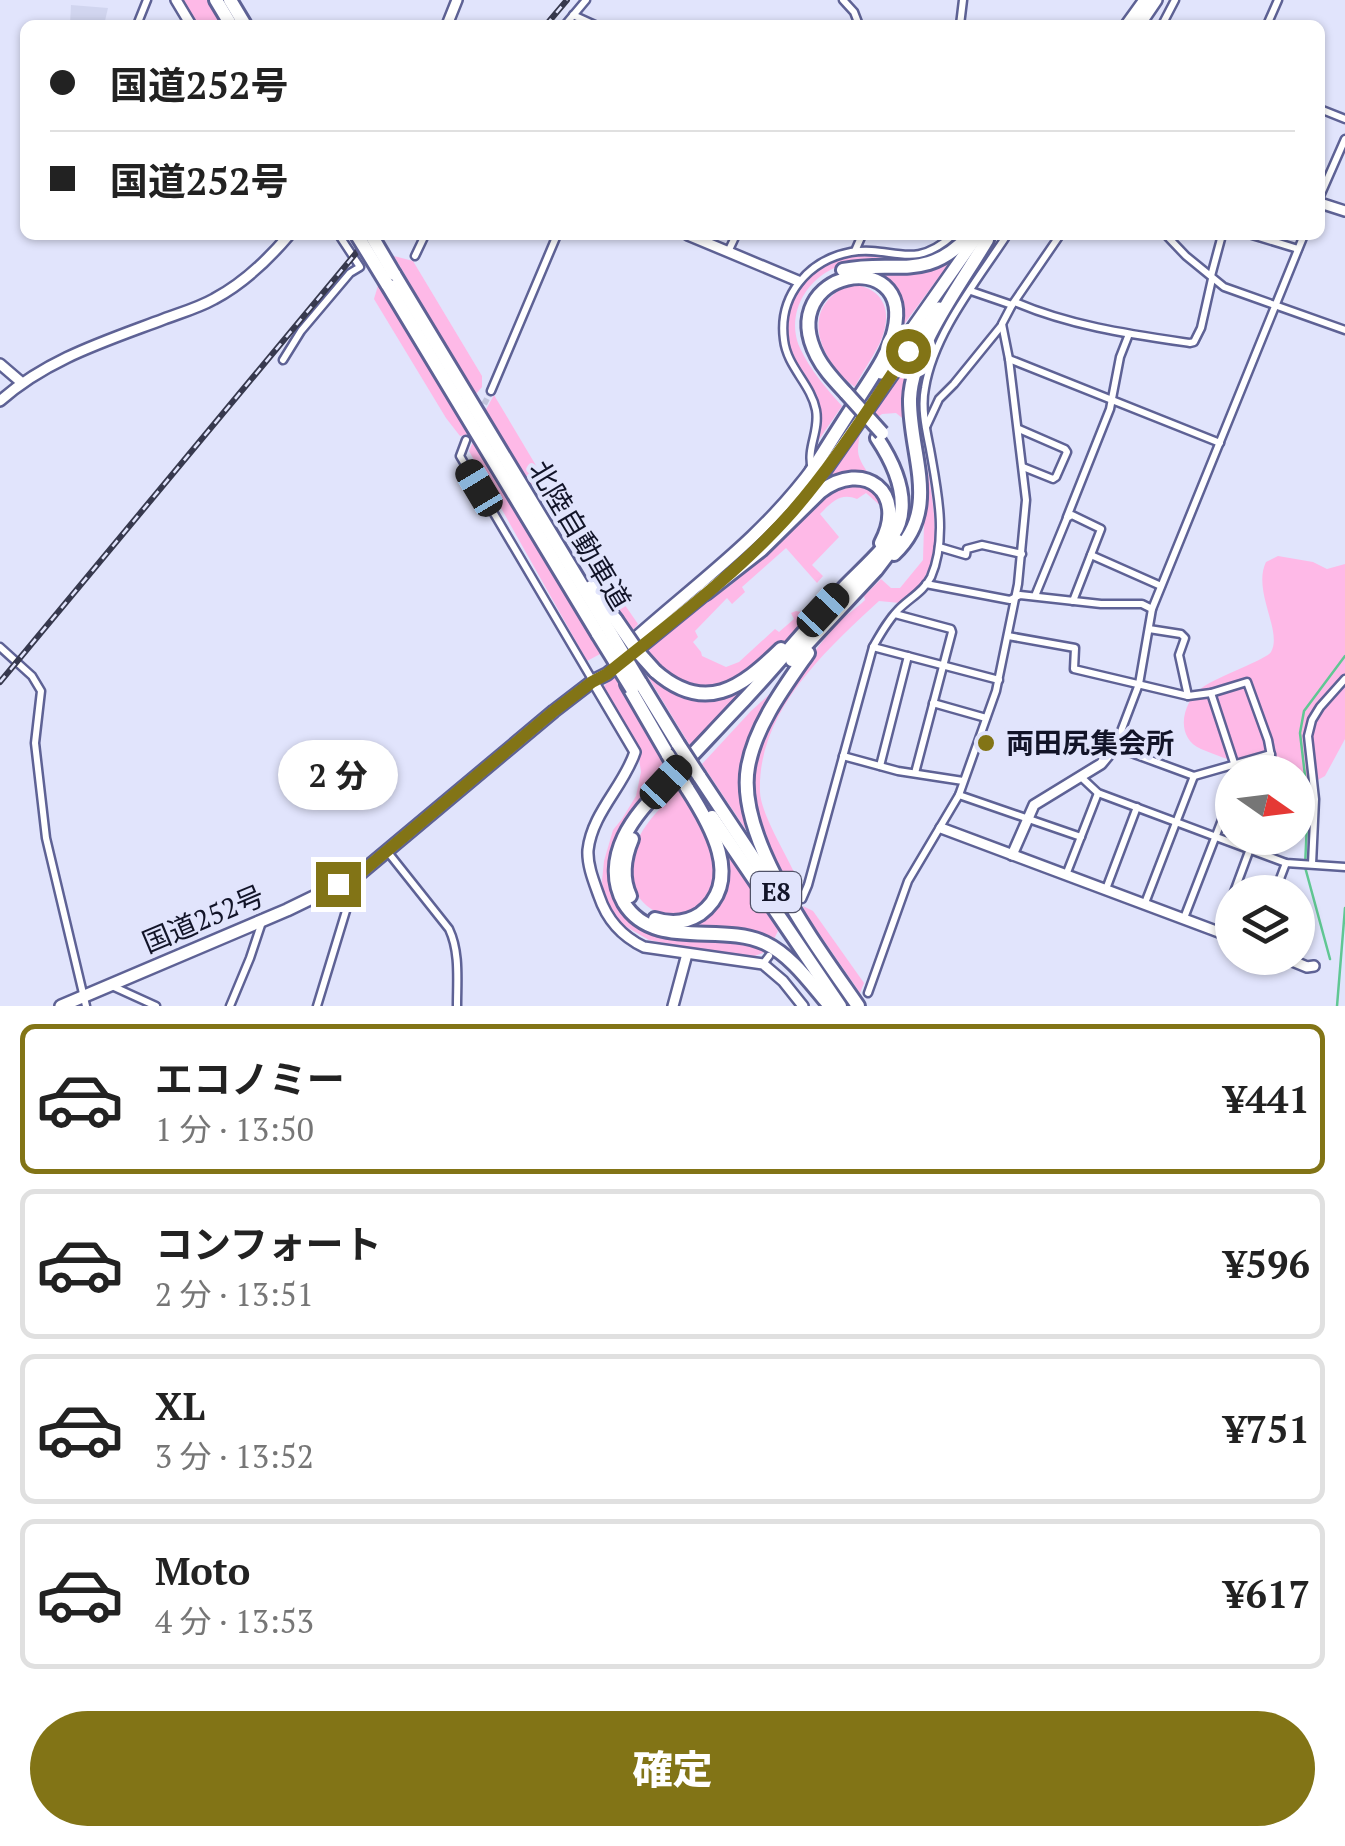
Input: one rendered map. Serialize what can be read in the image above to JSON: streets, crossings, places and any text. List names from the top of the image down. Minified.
{"streets":{"highway":["北陸自動車道","E8","国道252号"]},"places":["両田尻集会所"],"north":"right","page":{"banner":["国道252号","国道252号"],"bubble":"2 分","list":[{"name":"エコノミー","note":"1 分 · 13:50","value":"¥441"},{"name":"コンフォート","note":"2 分 · 13:51","value":"¥596"},{"name":"XL","note":"3 分 · 13:52","value":"¥751"},{"name":"Moto","note":"4 分 · 13:53","value":"¥617"}],"buttons":"確定"}}
